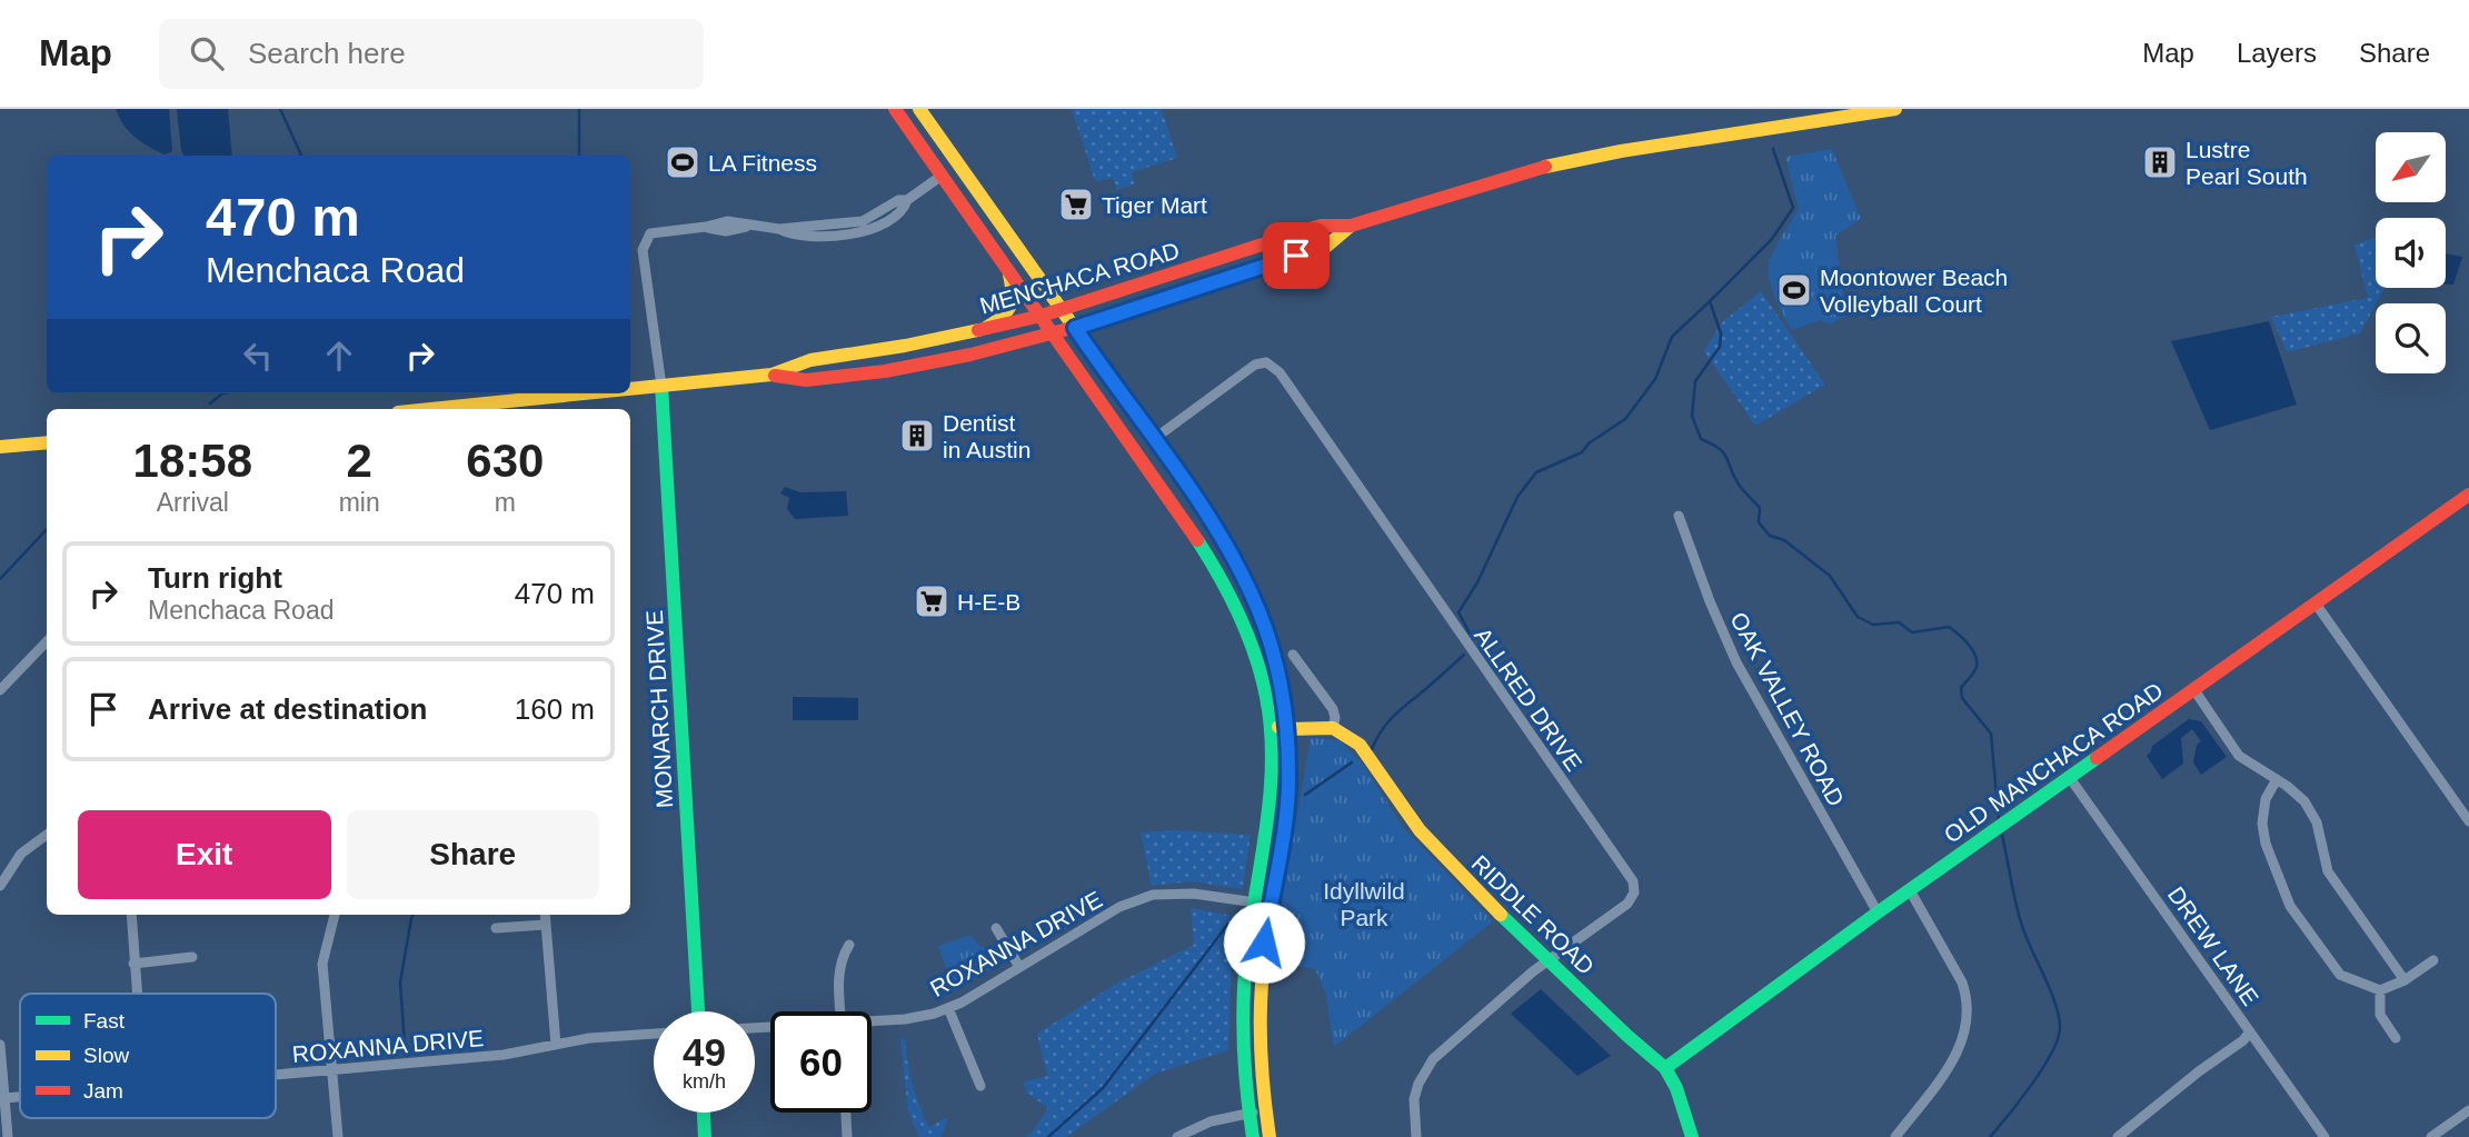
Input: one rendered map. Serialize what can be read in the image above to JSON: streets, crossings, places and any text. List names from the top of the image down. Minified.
{"streets":{"main road":["MENCHACA ROAD","MONARCH DRIVE","OLD MANCHACA ROAD","RIDDLE ROAD"],"street":["ALLRED DRIVE","OAK VALLEY ROAD","ROXANNA DRIVE","DREW LANE"]},"crossings":[["MENCHACA ROAD","MONARCH DRIVE"],["ALLRED DRIVE","RIDDLE ROAD"],["OAK VALLEY ROAD","OLD MANCHACA ROAD"],["OLD MANCHACA ROAD","RIDDLE ROAD"],["OLD MANCHACA ROAD","DREW LANE"]],"parks":["Idyllwild Park"],"places":{"sports":["LA Fitness","Moontower Beach Volleyball Court"],"building":["Lustre Pearl South","Dentist in Austin"],"supermarket":["Tiger Mart","H-E-B"]},"legend":["Fast","Slow","Jam"],"north":"bottom left","page":{"header":"Map","search":"Search here","nav":["Map","Layers","Share"],"turn":["470 m","Menchaca Road"],"eta":["18:58","Arrival","2","min","630","m"],"list":[{"name":"Turn right","note":"Menchaca Road","value":"470 m"},{"name":"Arrive at destination","value":"160 m"}],"buttons":["Exit","Share"],"speed":"49 km/h","limit":"60"}}
